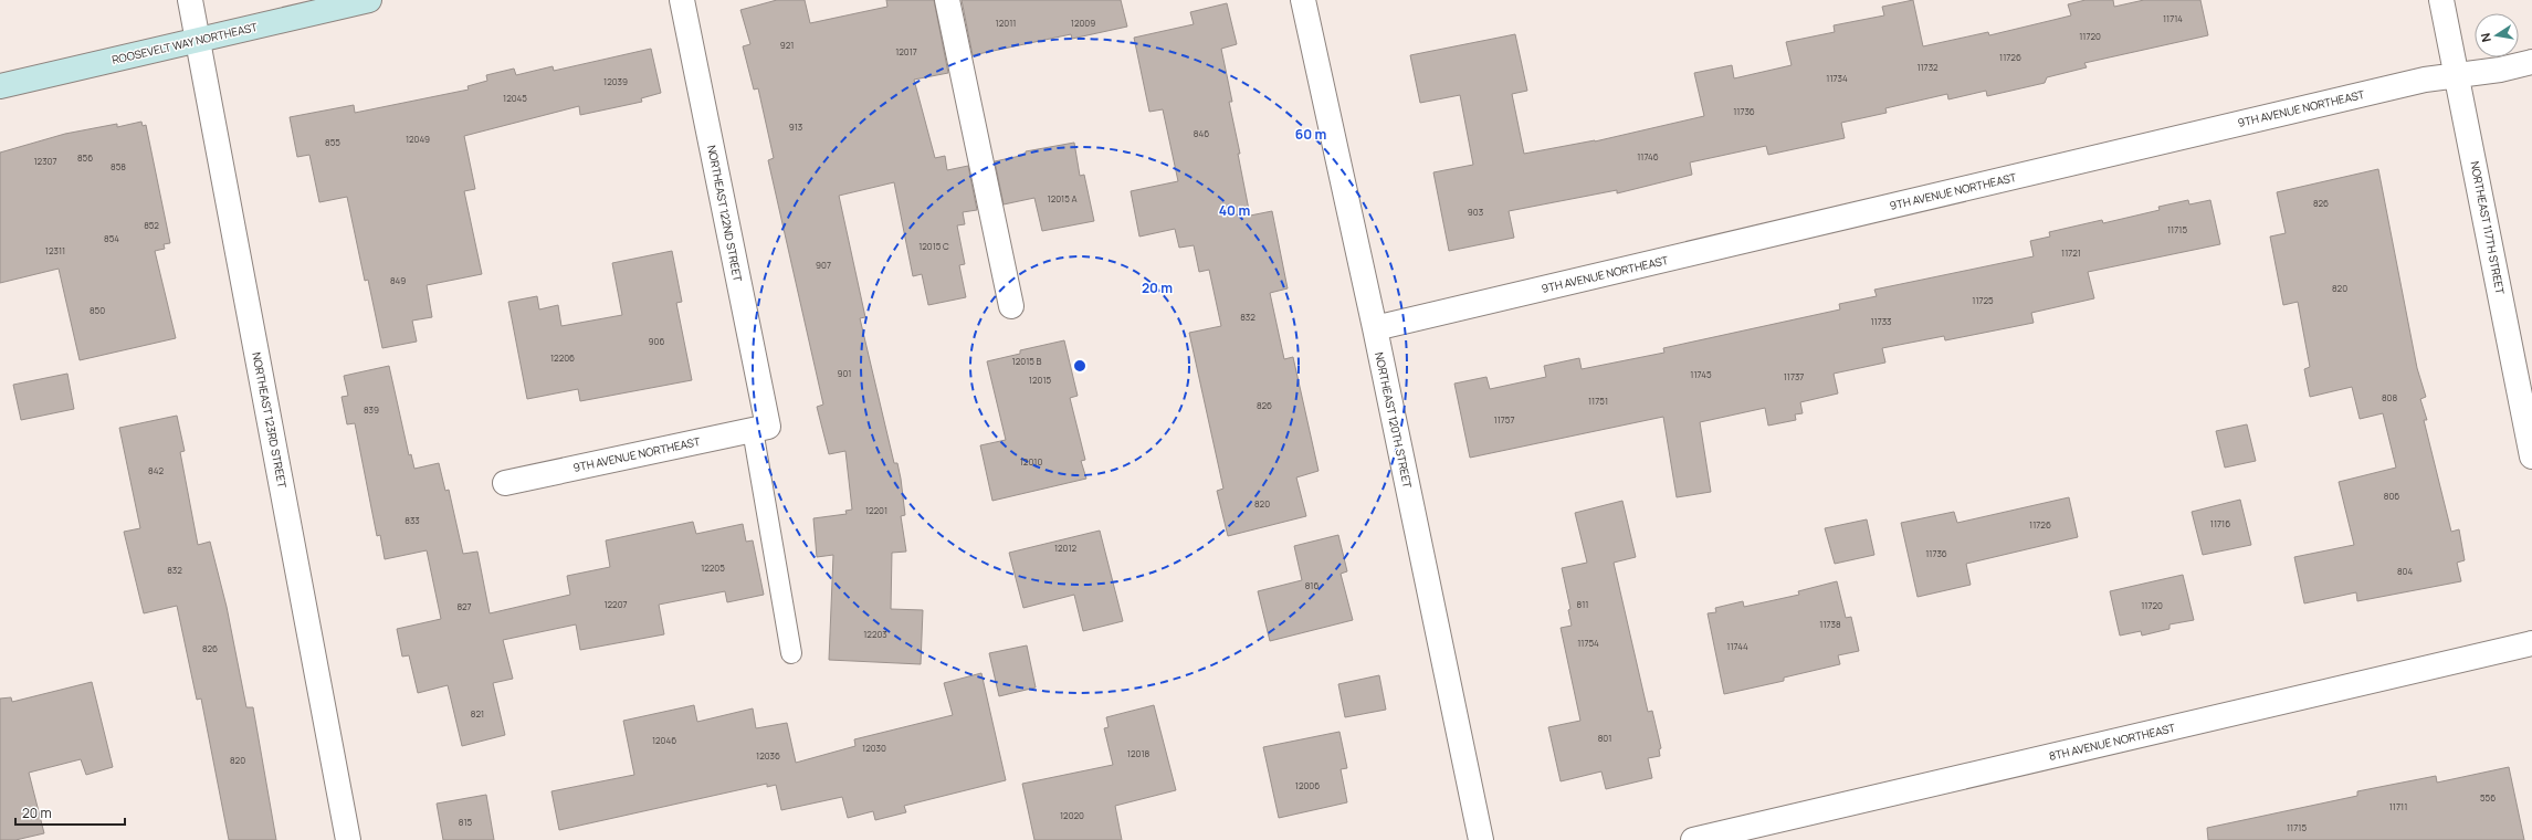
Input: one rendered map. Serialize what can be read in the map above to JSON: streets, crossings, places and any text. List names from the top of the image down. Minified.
{"streets":{"street":["ROOSEVELT WAY NORTHEAST","9TH AVENUE NORTHEAST","NORTHEAST 122ND STREET","NORTHEAST 117TH STREET","NORTHEAST 123RD STREET","NORTHEAST 120TH STREET","8TH AVENUE NORTHEAST"]},"crossings":[["ROOSEVELT WAY NORTHEAST","NORTHEAST 123RD STREET"],["9TH AVENUE NORTHEAST","NORTHEAST 122ND STREET"],["9TH AVENUE NORTHEAST","NORTHEAST 117TH STREET"],["9TH AVENUE NORTHEAST","NORTHEAST 120TH STREET"]],"house_numbers":["11714","12011","12009","11720","921","12017","11726","11732","11734","12039","12045","11736","913","846","12049","855","11746","856","12307","858","12015 A","826","903","852","11715","854","12015 C","12311","11721","907","849","820","11725","850","832","11733","906","12206","12015 B","901","11745","11737","12015","808","11751","826","839","11757","12010","842","806","820","12201","833","11716","11726","12012","11736","12205","832","804","816","12207","811","11720","827","11738","12203","11754","11744","826","821","801","12046","12030","12018","12036","820","12006","556","11711","12020","815","11715"],"scale_bar":"20 m","north":"left","rings":["60 m","40 m","20 m"]}
